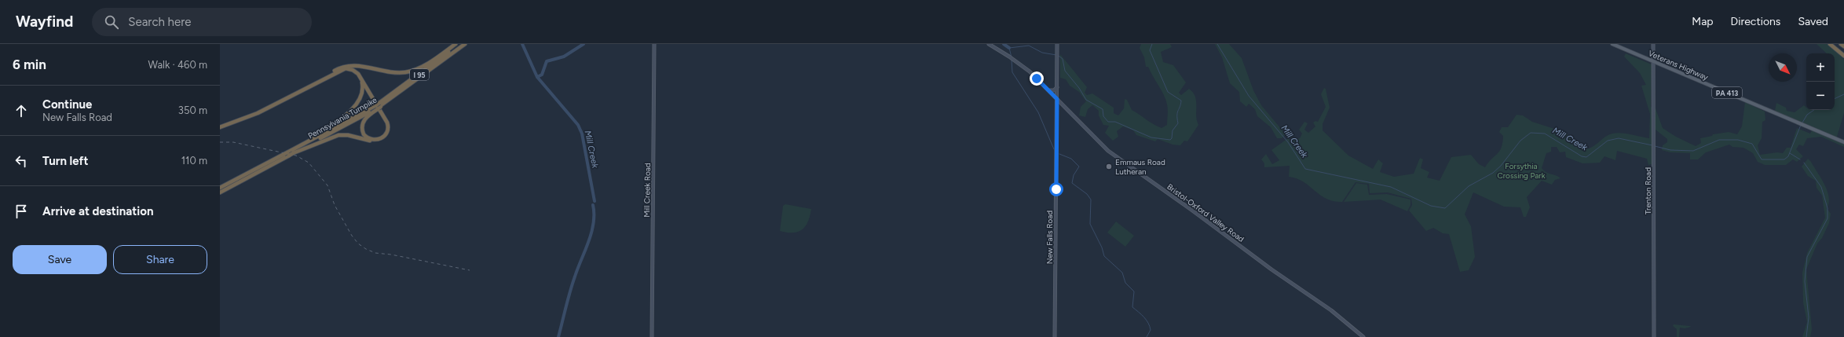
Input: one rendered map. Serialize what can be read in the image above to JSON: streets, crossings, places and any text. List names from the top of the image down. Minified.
{"streets":{"highway":["I 95","Pennsylvania Turnpike"],"main road":["Veterans Highway","PA 413","Mill Creek Road","Trenton Road","Bristol-Oxford Valley Road","New Falls Road"]},"crossings":[["Veterans Highway","Trenton Road"],["Bristol-Oxford Valley Road","New Falls Road"]],"water":["Mill Creek"],"parks":["Forsythia Crossing Park"],"places":["Emmaus Road Lutheran"],"north":"bottom right","page":{"header":"Wayfind","search":"Search here","nav":["Map","Directions","Saved"],"heading":["6 min","Walk · 460 m"],"map_buttons":["+","−"],"list":[["Continue","New Falls Road","350 m"],["Turn left","110 m"],"Arrive at destination"],"buttons":["Save","Share"]}}
